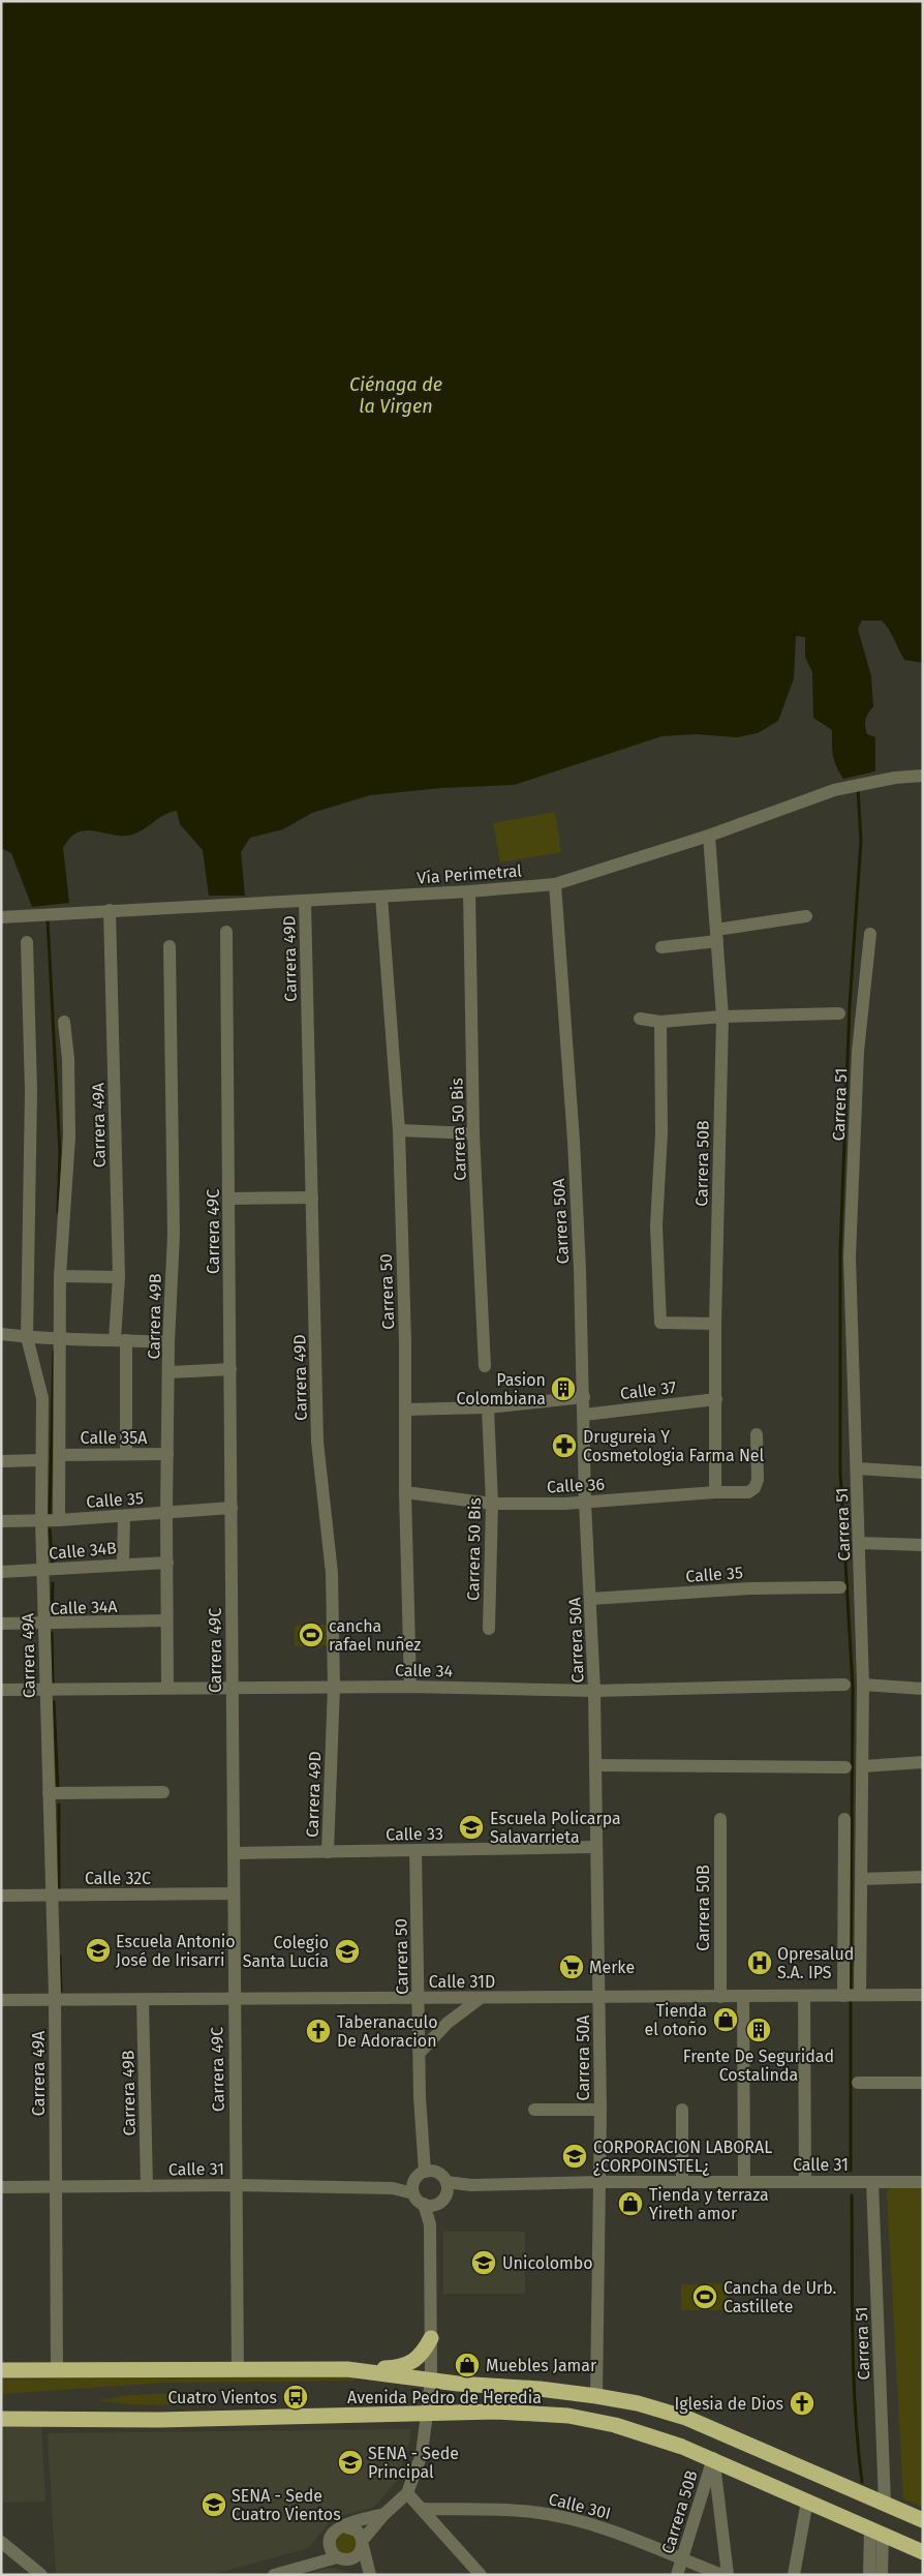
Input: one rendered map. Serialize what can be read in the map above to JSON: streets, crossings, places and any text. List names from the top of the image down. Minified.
{"streets":{"highway":["Avenida Pedro de Heredia"],"street":["Vía Perimetral","Carrera 49D","Carrera 51","Carrera 49A","Carrera 50 Bis","Carrera 50B","Carrera 50A","Carrera 49C","Carrera 50","Carrera 49B","Calle 37","Calle 35A","Calle 36","Calle 35","Calle 34B","Calle 34A","Calle 34","Calle 33","Calle 32C","Calle 31D","Calle 31","Calle 30I"]},"crossings":[["Vía Perimetral","Carrera 49D"],["Vía Perimetral","Carrera 49A"],["Vía Perimetral","Carrera 50 Bis"],["Vía Perimetral","Carrera 50B"],["Vía Perimetral","Carrera 50A"],["Vía Perimetral","Carrera 50"],["Carrera 49D","Calle 34"],["Carrera 49D","Calle 33"],["Carrera 51","Calle 31D"],["Carrera 51","Calle 31"],["Carrera 51","Avenida Pedro de Heredia"],["Carrera 49A","Calle 35A"],["Carrera 49A","Calle 35"],["Carrera 49A","Calle 34B"],["Carrera 49A","Calle 34A"],["Carrera 49A","Calle 34"],["Carrera 49A","Calle 32C"],["Carrera 49A","Calle 31D"],["Carrera 49A","Calle 31"],["Carrera 49A","Avenida Pedro de Heredia"],["Carrera 50 Bis","Calle 36"],["Carrera 50B","Calle 37"],["Carrera 50B","Calle 36"],["Carrera 50B","Calle 31D"],["Carrera 50B","Avenida Pedro de Heredia"],["Carrera 50B","Calle 30I"],["Carrera 50A","Calle 37"],["Carrera 50A","Calle 36"],["Carrera 50A","Calle 35"],["Carrera 50A","Calle 34"],["Carrera 50A","Calle 33"],["Carrera 50A","Calle 31D"],["Carrera 50A","Calle 31"],["Carrera 50A","Avenida Pedro de Heredia"],["Carrera 49C","Calle 35"],["Carrera 49C","Calle 34"],["Carrera 49C","Calle 33"],["Carrera 49C","Calle 32C"],["Carrera 49C","Calle 31D"],["Carrera 49C","Calle 31"],["Carrera 49C","Avenida Pedro de Heredia"],["Carrera 50","Calle 36"],["Carrera 50","Calle 34"],["Carrera 50","Calle 33"],["Carrera 50","Calle 31D"],["Carrera 50","Calle 31"],["Carrera 49B","Calle 35A"],["Carrera 49B","Calle 35"],["Carrera 49B","Calle 34B"],["Carrera 49B","Calle 34A"],["Carrera 49B","Calle 34"],["Carrera 49B","Calle 31D"],["Carrera 49B","Calle 31"]],"water":["Ciénaga de la Virgen"],"places":{"building":["Pasion Colombiana","Frente De Seguridad Costalinda"],"pharmacy":["Drugureia Y Cosmetologia Farma Nel"],"sports":["cancha rafael nuñez","Cancha de Urb. Castillete"],"school or university":["Escuela Policarpa Salavarrieta","Escuela Antonio José de Irisarri","Colegio Santa Lucía","CORPORACION LABORAL ¿CORPOINSTEL¿","Unicolombo","SENA - Sede Principal","SENA - Sede Cuatro Vientos"],"hospital":["Opresalud S.A. IPS"],"supermarket":["Merke"],"shop":["Tienda el otoño","Tienda y terraza Yireth amor","Muebles Jamar"],"church":["Taberanaculo De Adoracion","Iglesia de Dios"],"bus stop":["Cuatro Vientos"]}}
